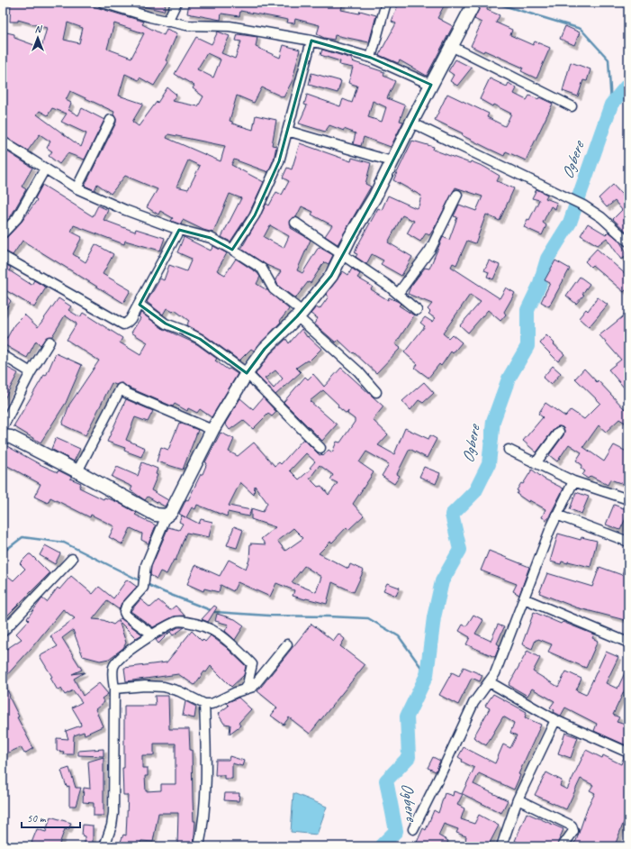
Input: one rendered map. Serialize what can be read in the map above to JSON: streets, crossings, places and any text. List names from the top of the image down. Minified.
{"water":["Ogbere"],"scale_bar":"50 m","north":"top"}
